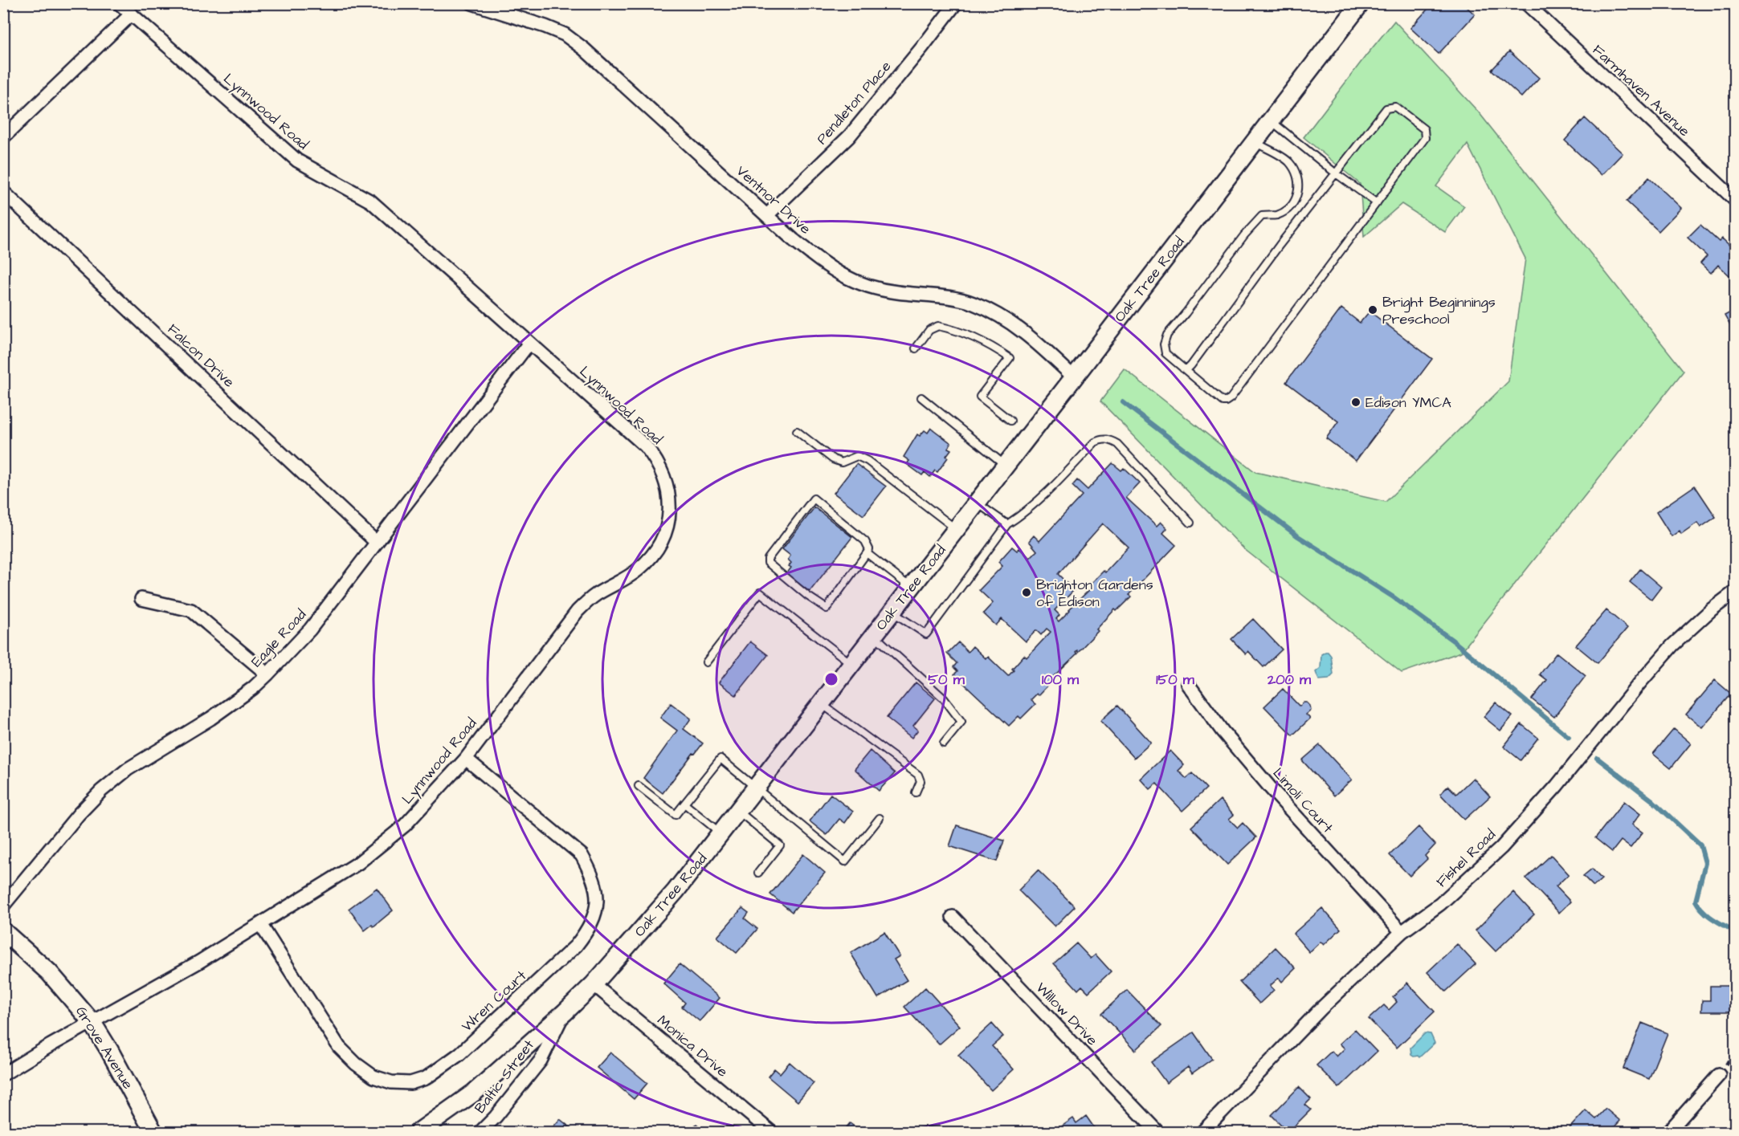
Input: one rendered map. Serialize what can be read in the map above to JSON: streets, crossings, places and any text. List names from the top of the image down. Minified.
{"streets":{"main road":["Oak Tree Road","Grove Avenue"],"street":["Farmhaven Avenue","Pendleton Place","Lynnwood Road","Ventnor Drive","Falcon Drive","Eagle Road","Limoli Court","Fishel Road","Wren Court","Willow Drive","Monica Drive","Baltic Street"]},"crossings":[["Pendleton Place","Ventnor Drive"],["Lynnwood Road","Eagle Road"],["Lynnwood Road","Wren Court"],["Lynnwood Road","Grove Avenue"],["Ventnor Drive","Oak Tree Road"],["Oak Tree Road","Monica Drive"],["Oak Tree Road","Baltic Street"],["Falcon Drive","Eagle Road"],["Limoli Court","Fishel Road"]],"places":["Bright Beginnings Preschool","Edison YMCA","Brighton Gardens of Edison"],"rings":["50 m","100 m","150 m","200 m"]}
